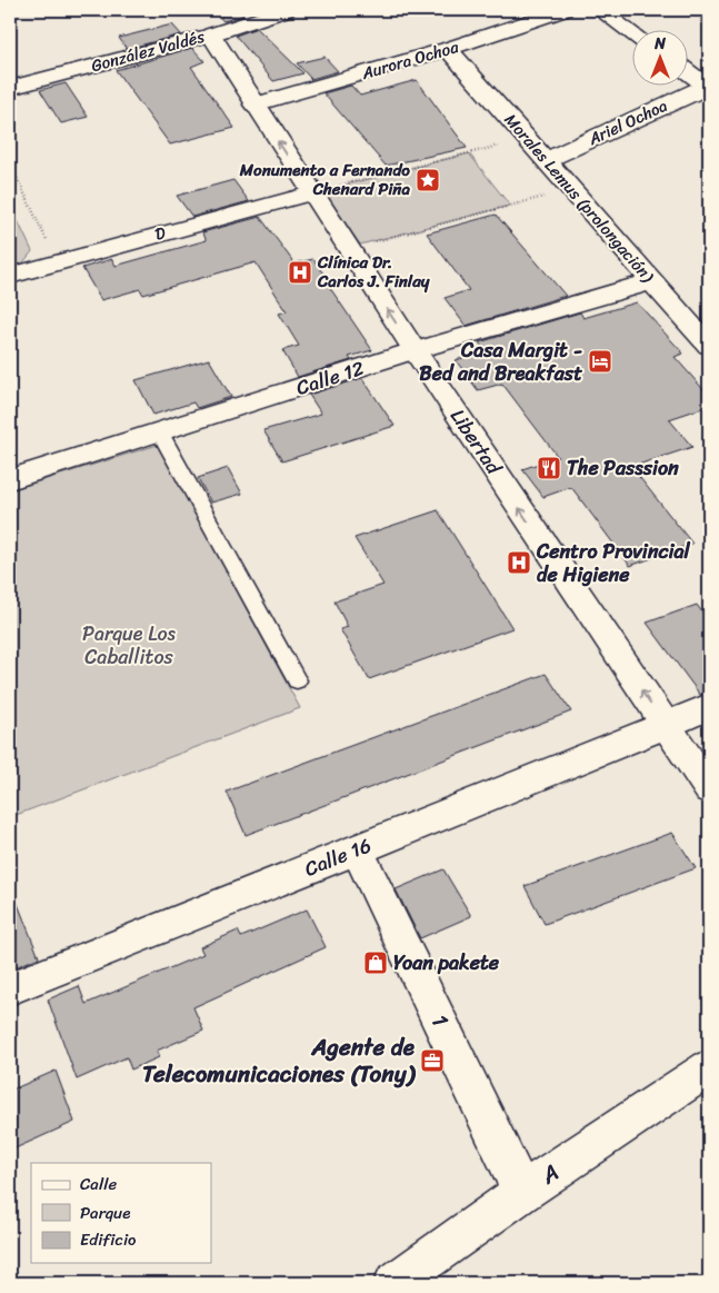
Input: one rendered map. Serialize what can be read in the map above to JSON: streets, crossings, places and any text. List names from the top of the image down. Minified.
{"streets":{"street":["González Valdés","Aurora Ochoa","Ariel Ochoa","Morales Lemus (prolongación)","D","Calle 12","Libertad","Calle 16","1","A"]},"crossings":[["González Valdés","Libertad"],["Aurora Ochoa","Morales Lemus (prolongación)"],["Aurora Ochoa","Libertad"],["Ariel Ochoa","Morales Lemus (prolongación)"],["Morales Lemus (prolongación)","Calle 12"],["D","Libertad"],["Calle 12","Libertad"],["Libertad","Calle 16"],["Calle 16","1"],["1","A"]],"one_way":["Libertad"],"parks":["Parque Los Caballitos"],"places":{"place":["Monumento a Fernando Chenard Piña"],"hospital":["Clínica Dr. Carlos J. Finlay","Centro Provincial de Higiene"],"hotel":["Casa Margit - Bed and Breakfast"],"restaurant":["The Passsion"],"shop":["Yoan pakete"],"office":["Agente de Telecomunicaciones (Tony)"]},"legend":["Calle","Parque","Edificio"],"north":"top"}
